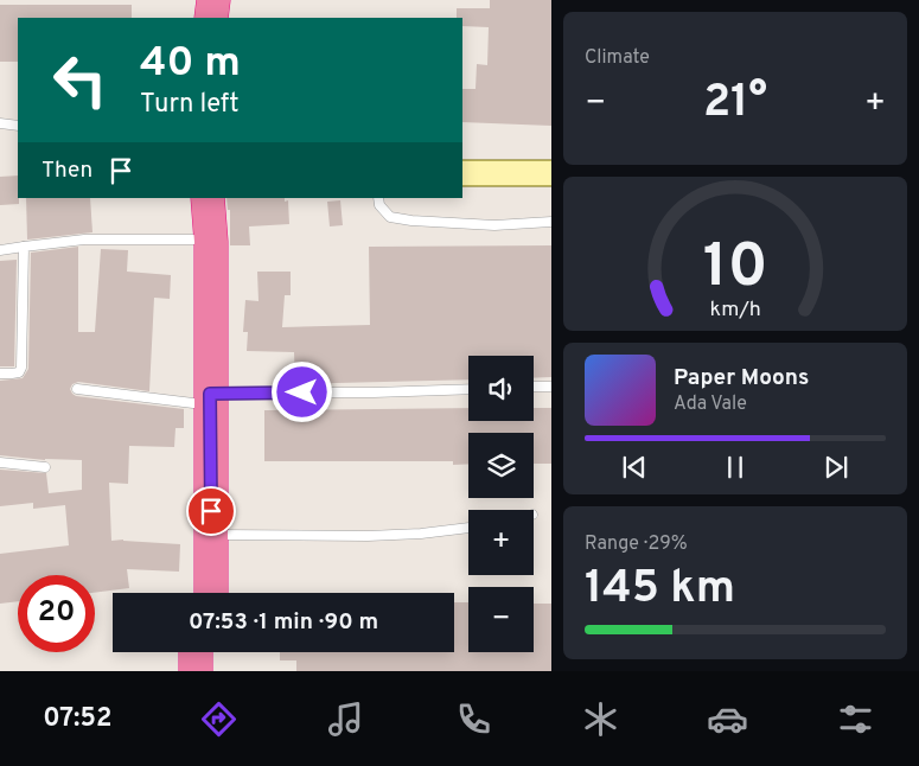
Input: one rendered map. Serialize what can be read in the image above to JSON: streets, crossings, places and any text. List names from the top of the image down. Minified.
{"page":{"tile":["Climate",["Range · 29%","145 km"]],"turn":["40 m","Turn left"],"heat":["−","21°","+"],"then":"Then","song":["Paper Moons","Ada Vale"],"map_buttons":["+","−"],"limit":"20","trip":"07:53 · 1 min · 90 m","tabs":"07:52","gauge":["10","km/h"]}}
